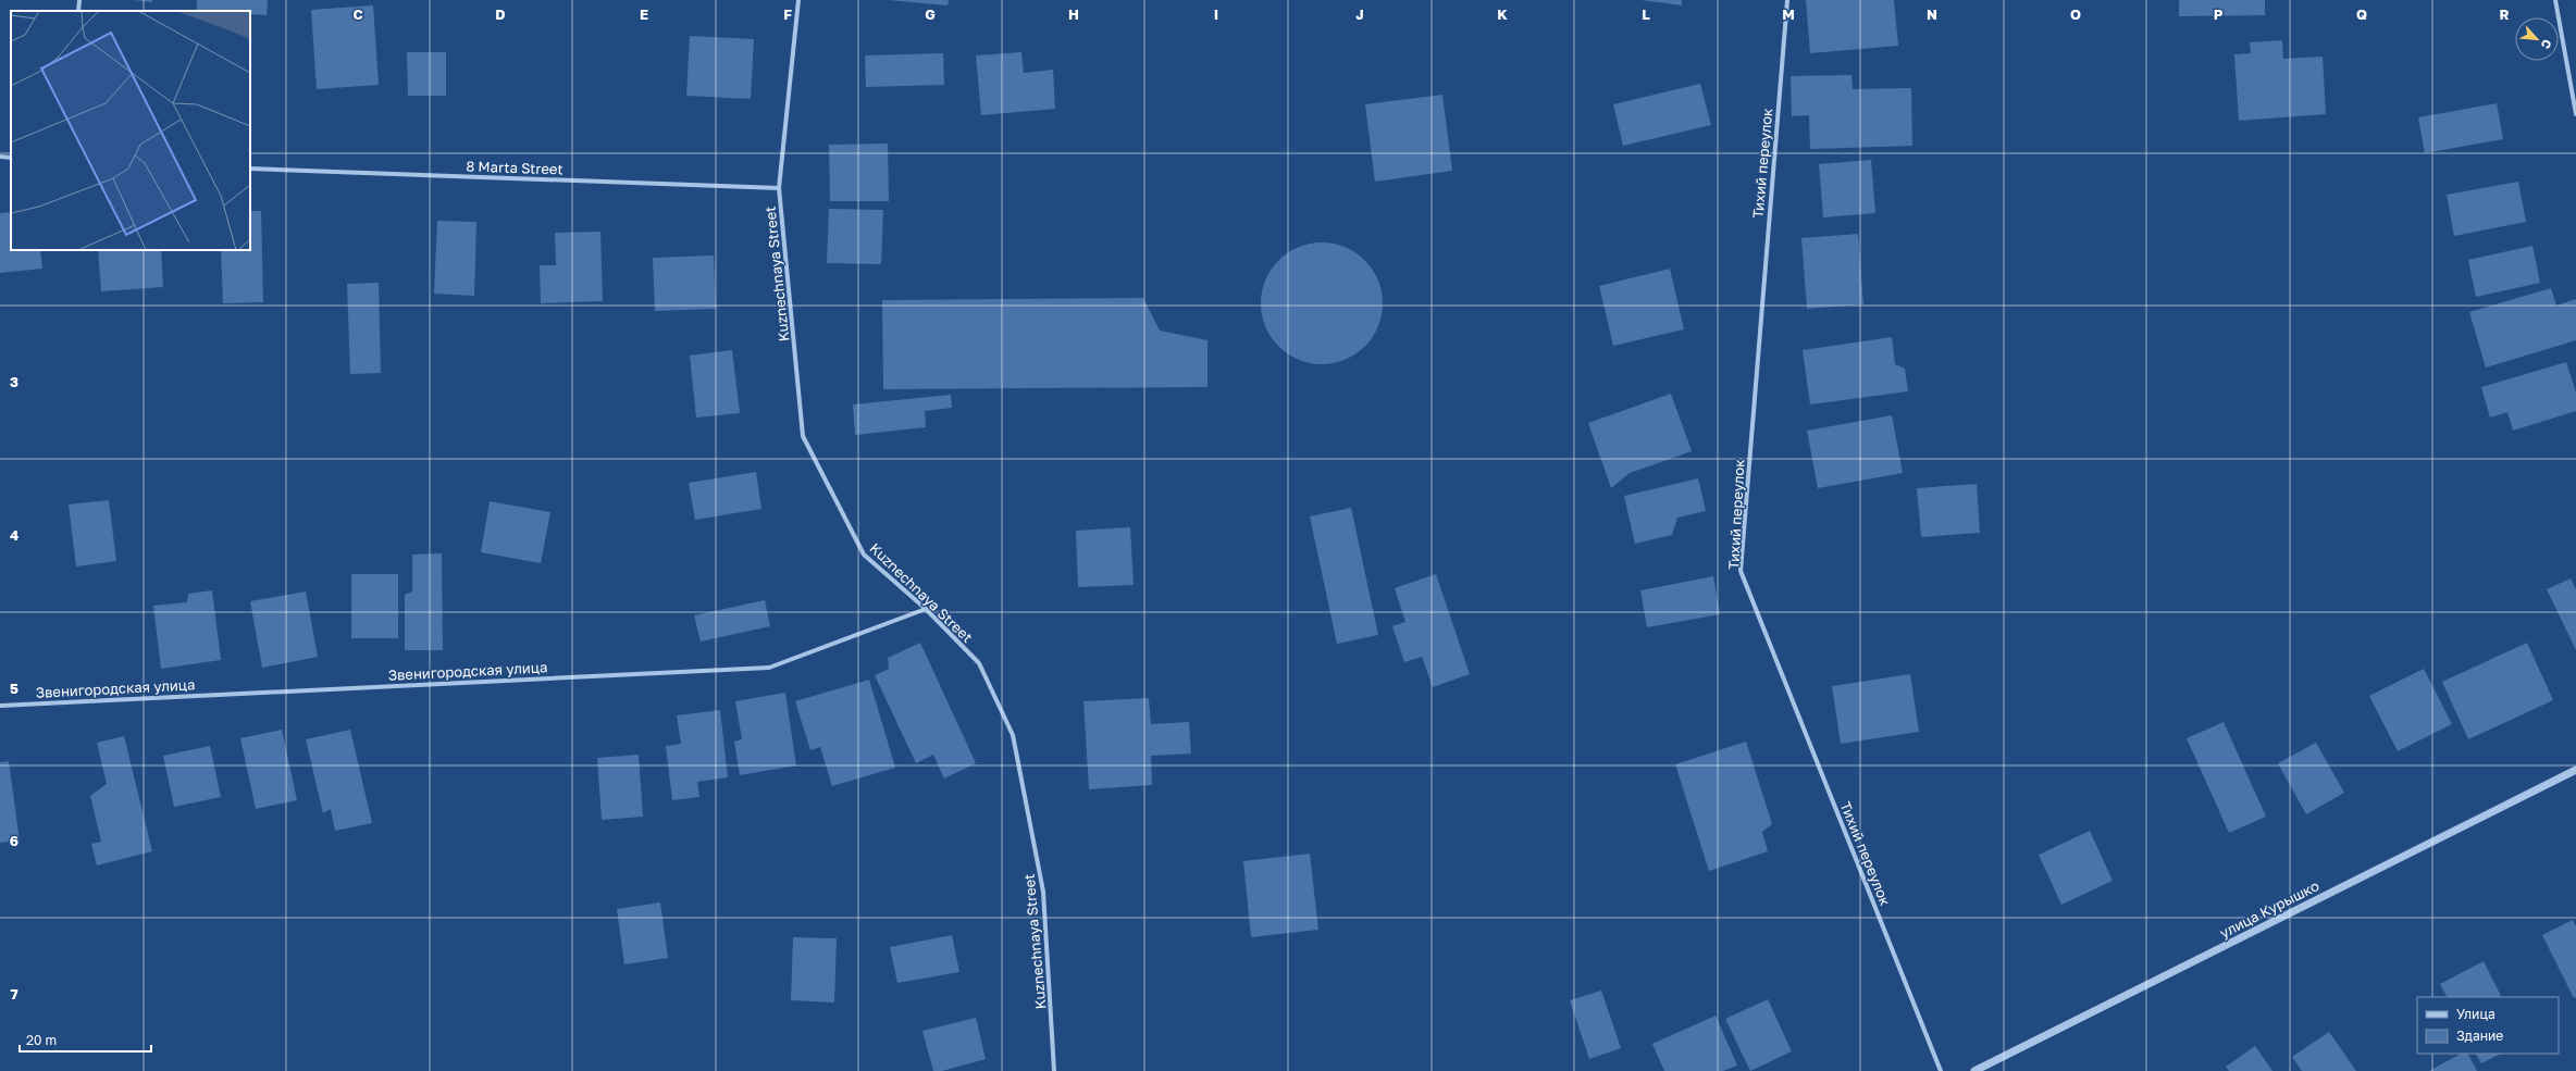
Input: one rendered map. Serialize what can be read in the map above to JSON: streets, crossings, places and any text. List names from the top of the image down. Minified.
{"streets":{"street":["Тихий переулок","8 Marta Street","Kuznechnaya Street","Звенигородская улица","улица Курышко"]},"crossings":[["8 Marta Street","Kuznechnaya Street"],["Kuznechnaya Street","Звенигородская улица"]],"legend":["Улица","Здание"],"scale_bar":"20 m","north":"bottom right","grid":{"columns":["C","D","E","F","G","H","I","J","K","L","M","N","O","P","Q","R"],"rows":["3","4","5","6","7"]}}
